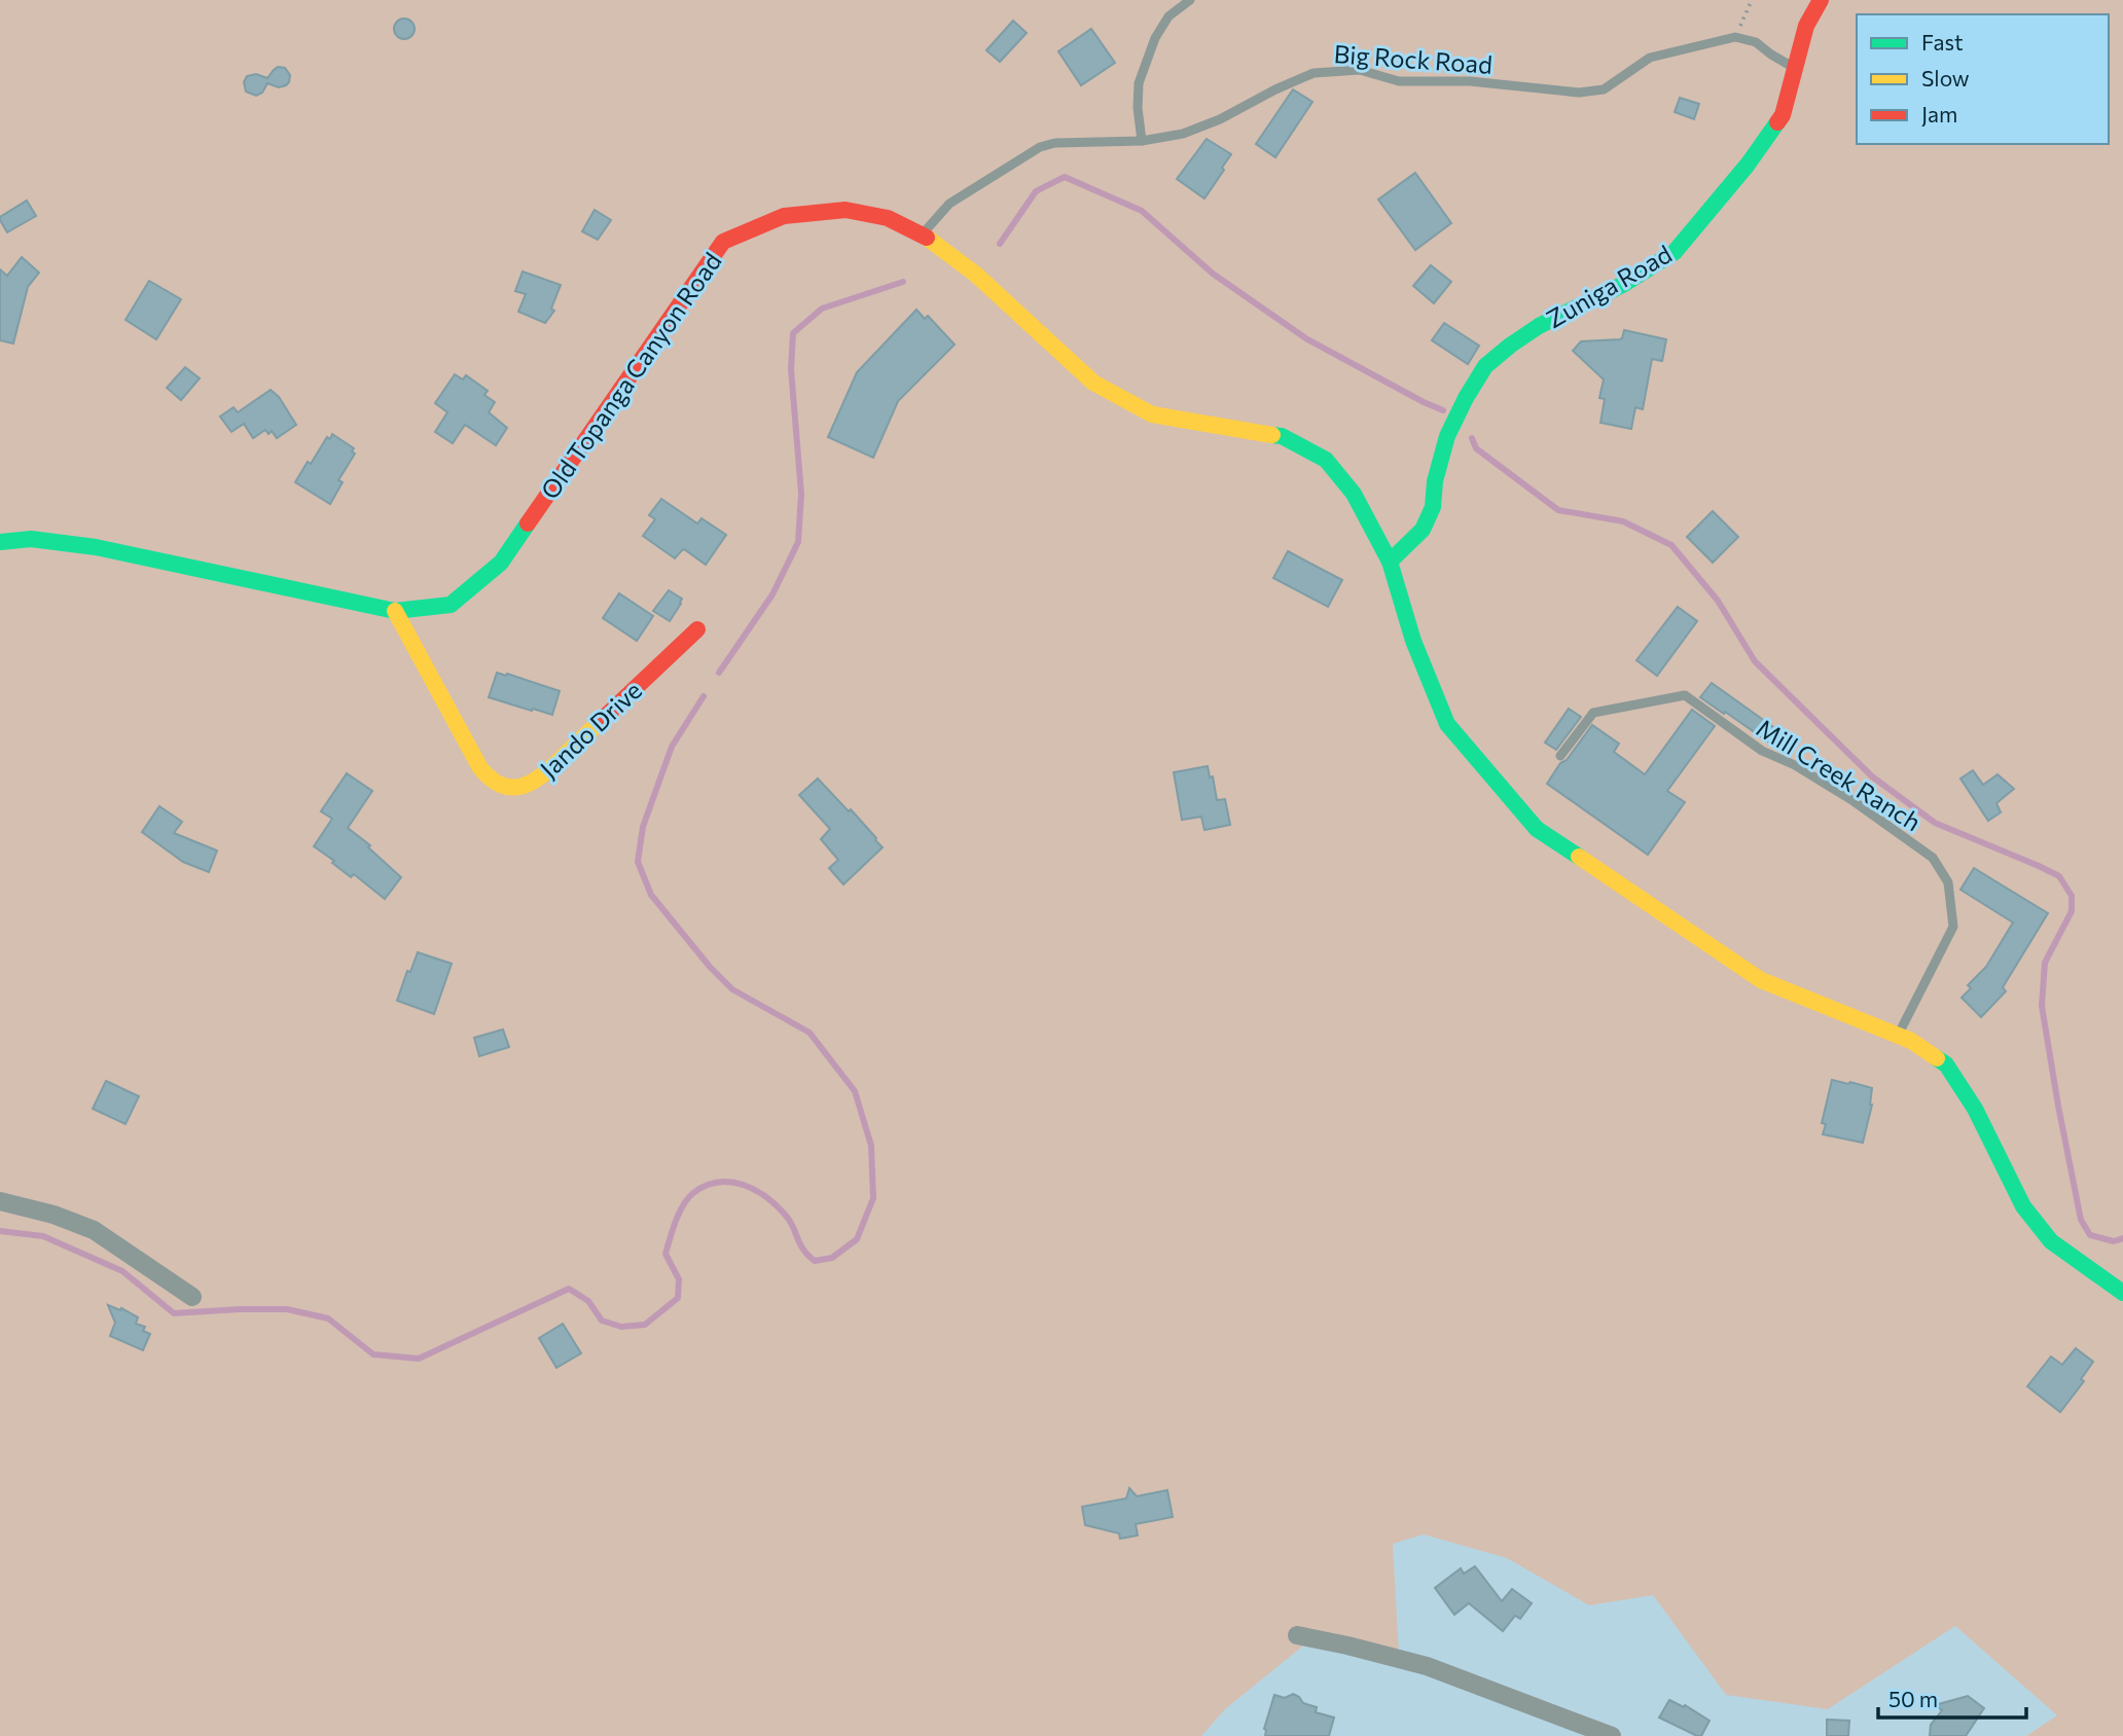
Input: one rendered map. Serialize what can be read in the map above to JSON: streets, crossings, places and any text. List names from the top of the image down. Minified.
{"streets":{"main road":["Zuniga Road","Old Topanga Canyon Road","Jando Drive"],"lane":["Big Rock Road","Mill Creek Ranch"]},"crossings":[["Big Rock Road","Old Topanga Canyon Road"],["Zuniga Road","Old Topanga Canyon Road"],["Old Topanga Canyon Road","Jando Drive"],["Old Topanga Canyon Road","Mill Creek Ranch"]],"legend":["Fast","Slow","Jam"],"scale_bar":"50 m"}
